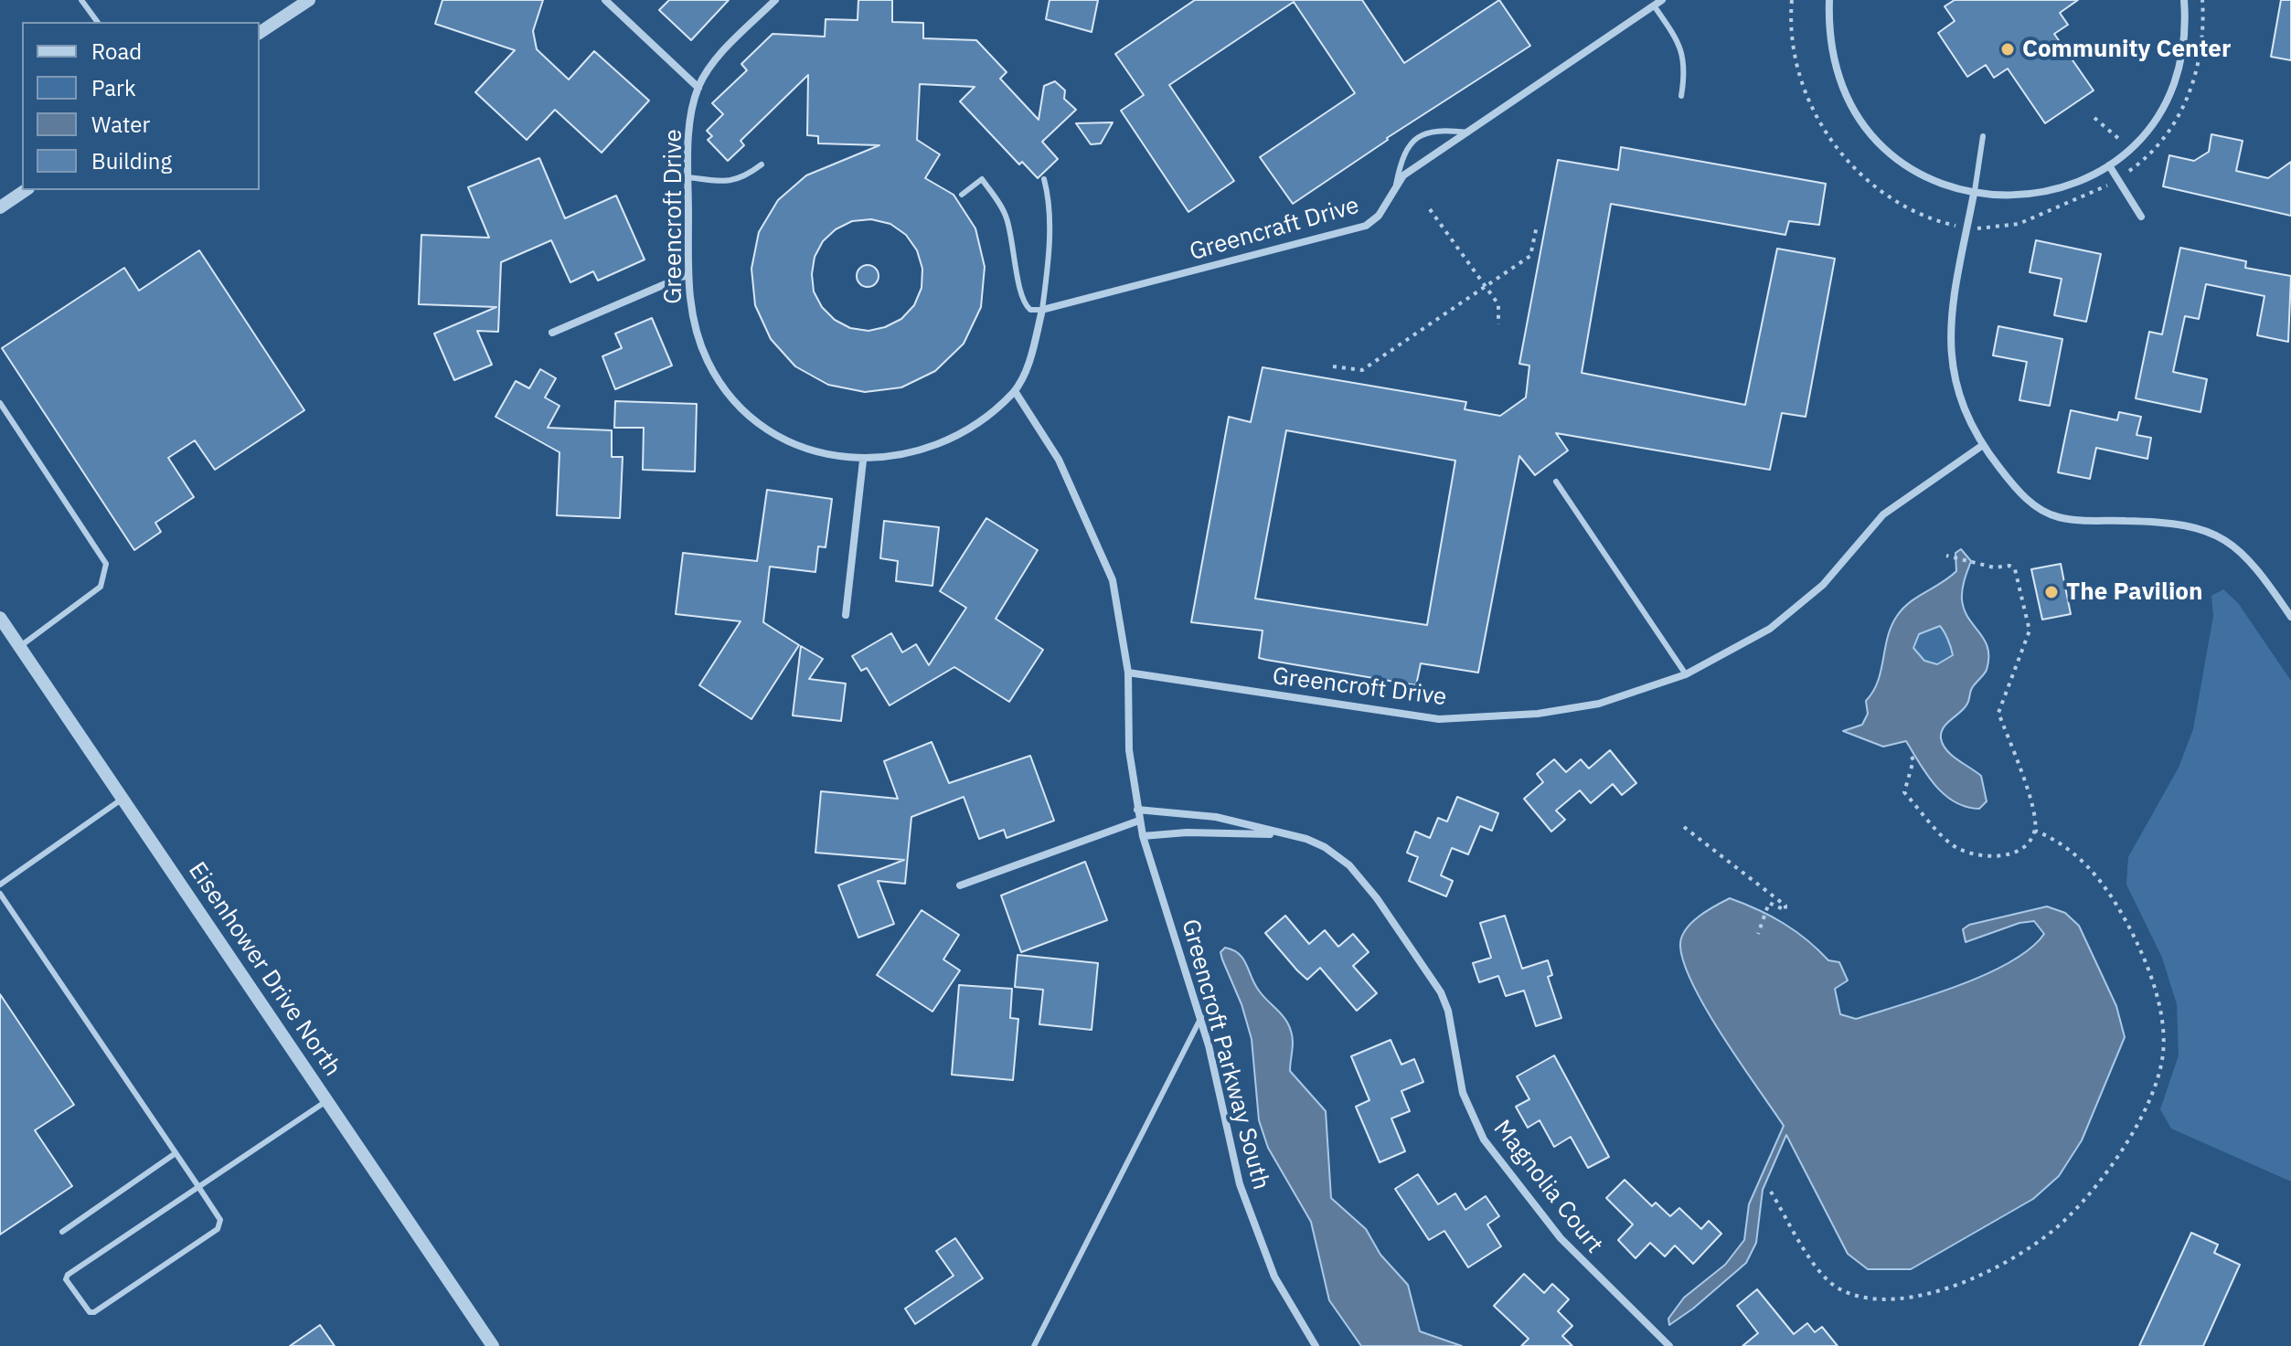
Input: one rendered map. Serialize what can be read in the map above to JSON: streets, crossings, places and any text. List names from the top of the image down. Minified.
{"streets":{"street":["Greencroft Drive","Greencraft Drive","Eisenhower Drive North","Greencroft Parkway South","Magnolia Court"]},"crossings":[["Greencroft Drive","Greencraft Drive"],["Greencroft Drive","Greencroft Parkway South"],["Greencroft Parkway South","Magnolia Court"]],"places":["Community Center","The Pavilion"],"legend":["Road","Park","Water","Building"]}
